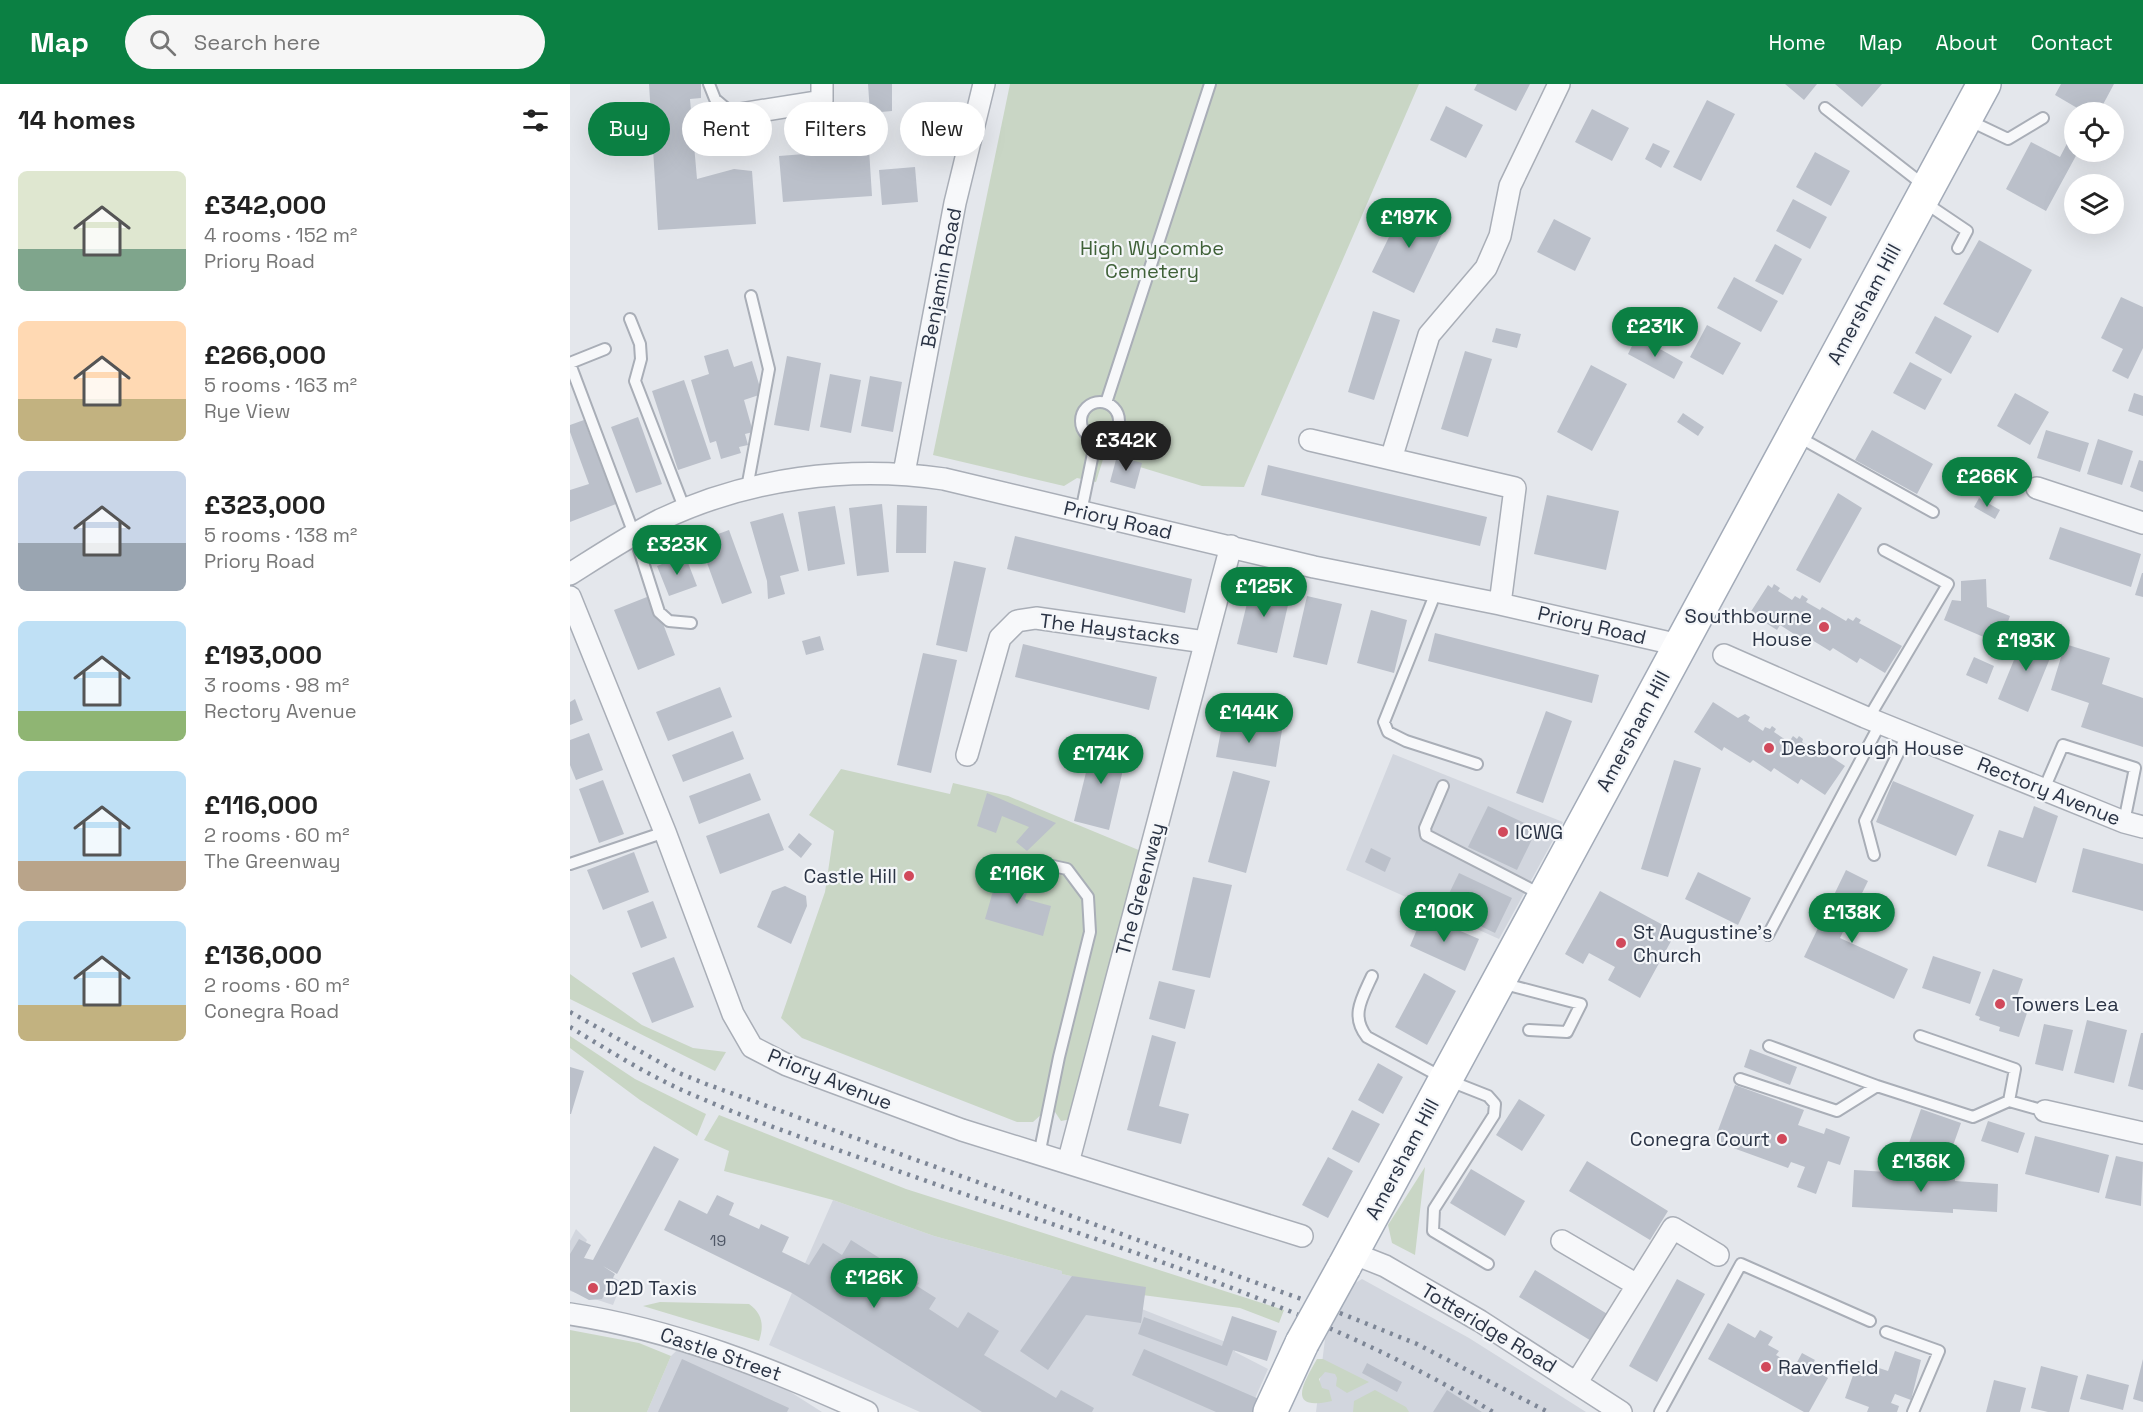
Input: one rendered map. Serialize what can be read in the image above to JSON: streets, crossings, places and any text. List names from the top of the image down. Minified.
{"streets":{"main road":["Amersham Hill"],"street":["Benjamin Road","Priory Road","The Haystacks","Rectory Avenue","The Greenway","Priory Avenue","Totteridge Road","Castle Street"]},"crossings":[["Benjamin Road","Priory Road"],["Amersham Hill","Priory Road"],["Amersham Hill","Totteridge Road"],["Priory Road","The Greenway"],["The Haystacks","The Greenway"],["The Greenway","Priory Avenue"]],"parks":["High Wycombe Cemetery"],"places":["Southbourne House","Desborough House","ICWG","Castle Hill","St Augustine's Church","Towers Lea","Conegra Court","D2D Taxis","Ravenfield"],"house_numbers":["19"],"page":{"header":"Map","search":"Search here","nav":["Home","Map","About","Contact"],"heading":"14 homes","chip":["Buy","Rent","Filters","New"],"list":[{"name":"£342,000","note":"4 rooms · 152 m² · Priory Road"},{"name":"£266,000","note":"5 rooms · 163 m² · Rye View"},{"name":"£323,000","note":"5 rooms · 138 m² · Priory Road"},{"name":"£193,000","note":"3 rooms · 98 m² · Rectory Avenue"},{"name":"£116,000","note":"2 rooms · 60 m² · The Greenway"},{"name":"£136,000","note":"2 rooms · 60 m² · Conegra Road"}],"price":["£197K","£231K","£342K","£266K","£323K","£125K","£193K","£144K","£174K","£116K","£100K","£138K","£136K","£126K"]}}
